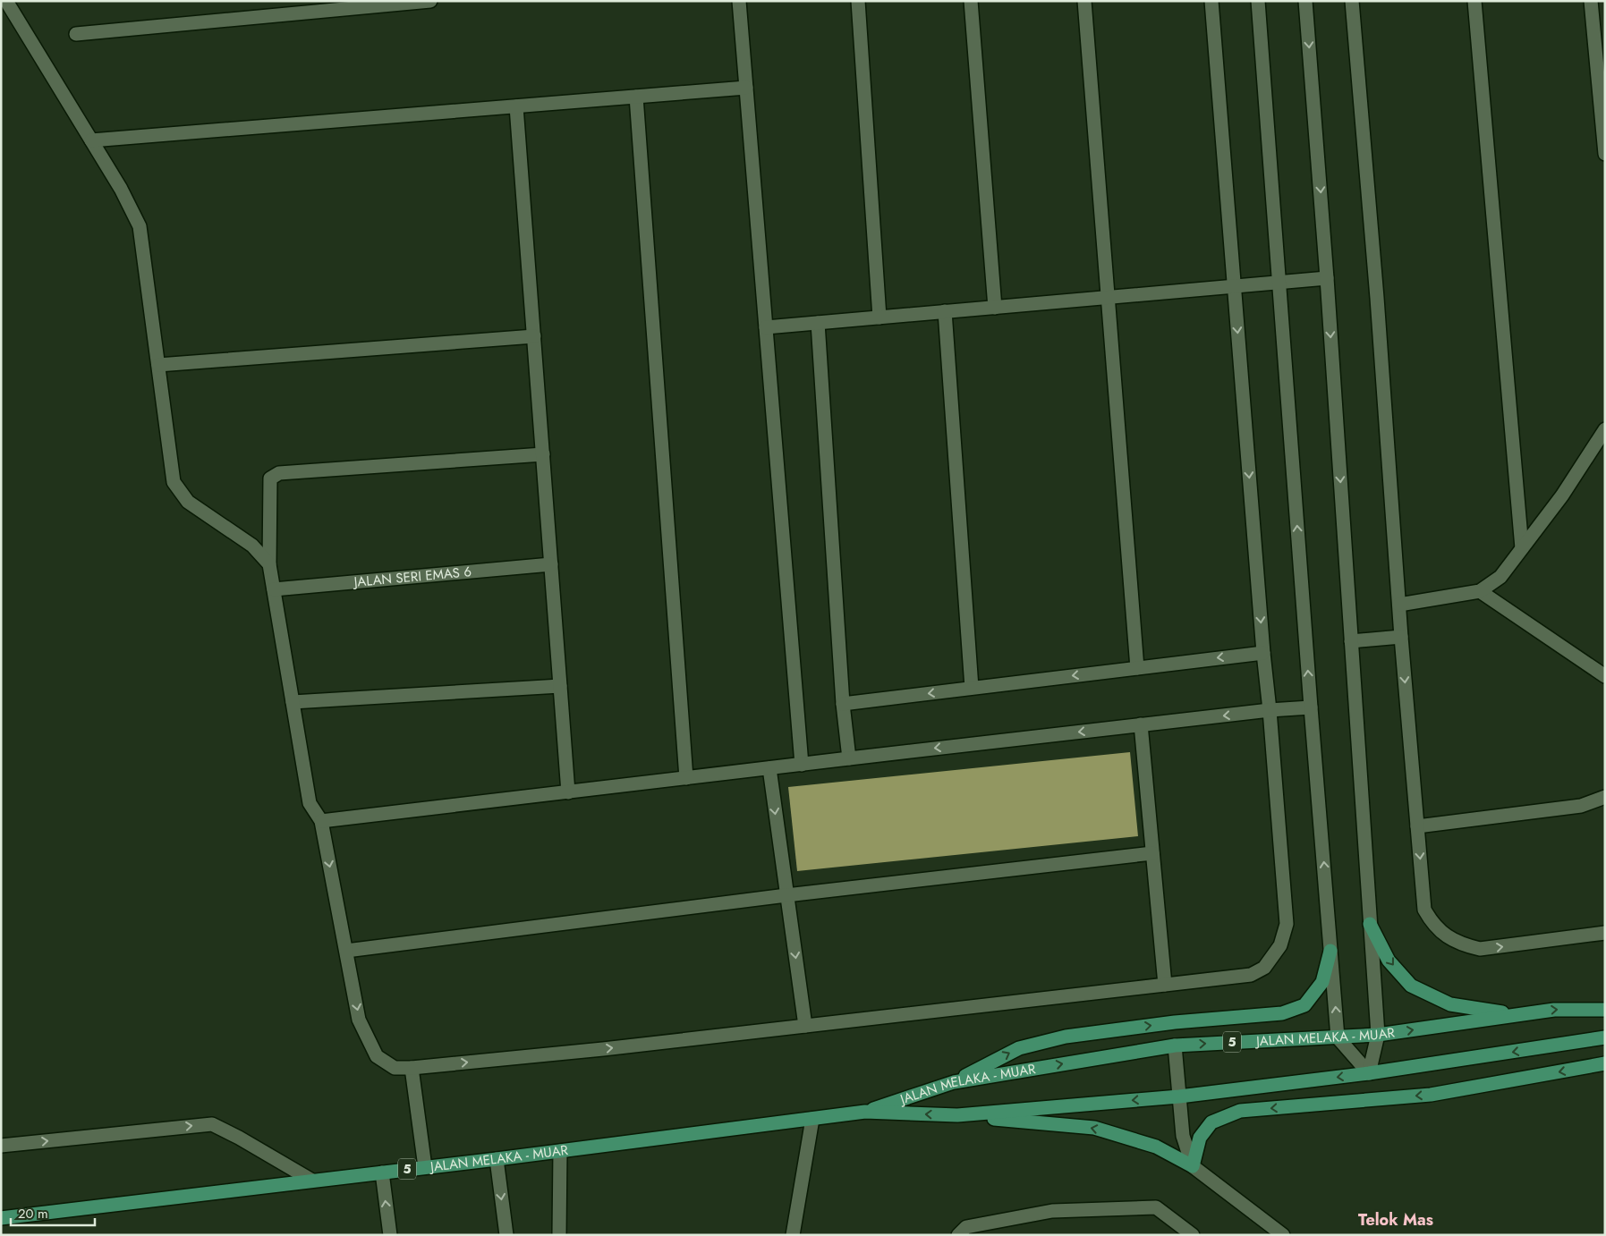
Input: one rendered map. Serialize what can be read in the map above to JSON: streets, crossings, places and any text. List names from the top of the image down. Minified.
{"streets":{"main road":["JALAN MELAKA - MUAR","5"],"street":["JALAN SERI EMAS 6"]},"districts":["Telok Mas"],"scale_bar":"20 m"}
